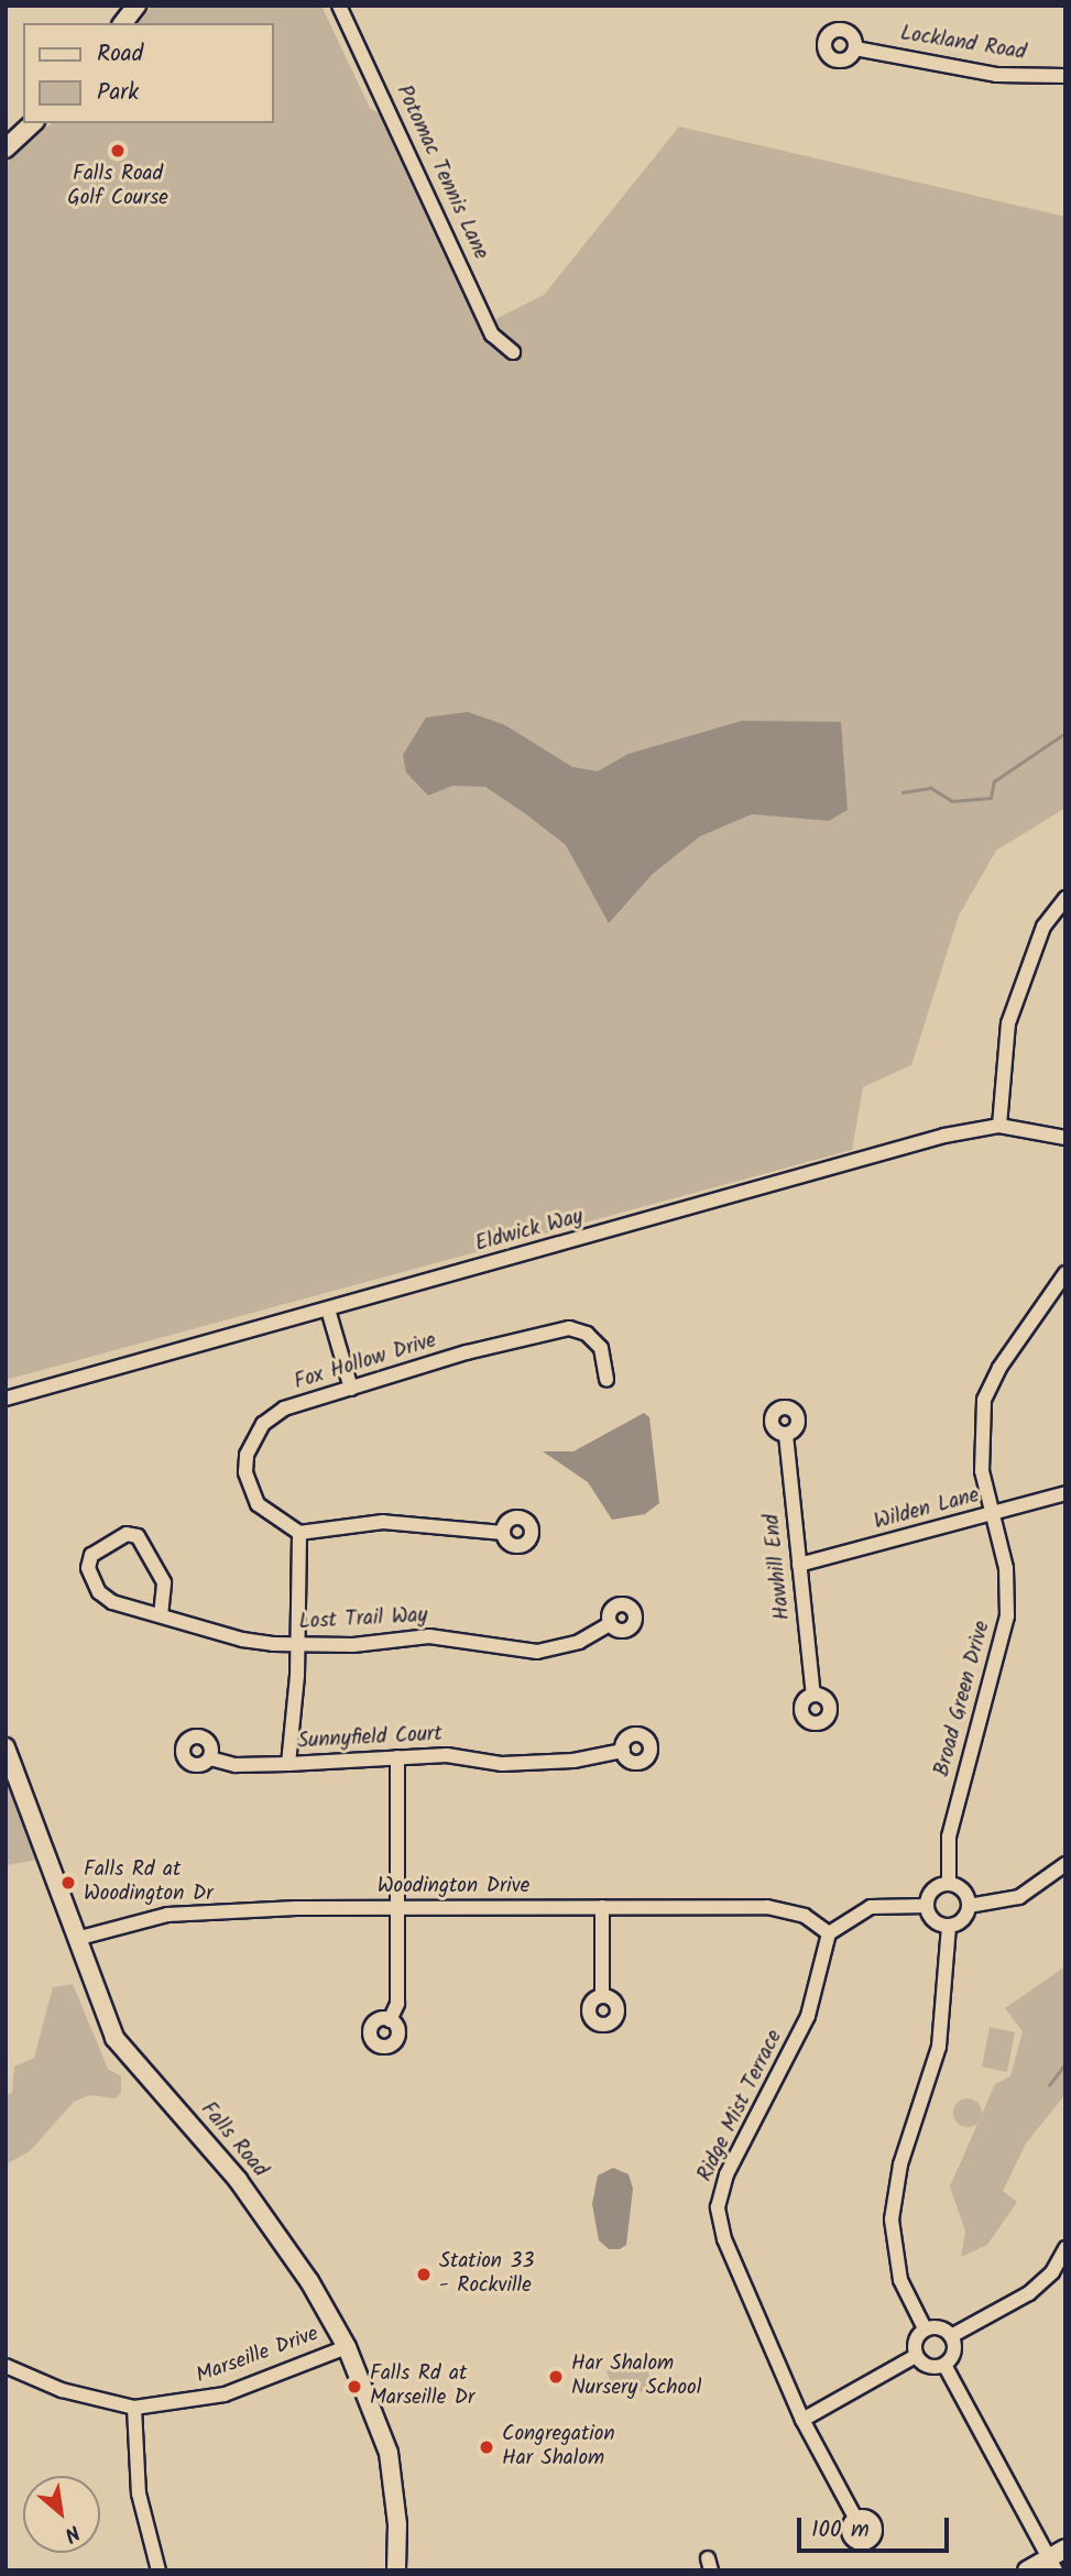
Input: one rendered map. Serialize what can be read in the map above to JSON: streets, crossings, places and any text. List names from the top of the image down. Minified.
{"streets":{"main road":["Falls Road"],"street":["Lockland Road","Potomac Tennis Lane","Eldwick Way","Fox Hollow Drive","Wilden Lane","Hawhill End","Lost Trail Way","Broad Green Drive","Sunnyfield Court","Woodington Drive","Ridge Mist Terrace","Marseille Drive"]},"crossings":[["Wilden Lane","Hawhill End"],["Wilden Lane","Broad Green Drive"],["Woodington Drive","Ridge Mist Terrace"],["Woodington Drive","Falls Road"],["Falls Road","Marseille Drive"]],"places":["Falls Road Golf Course","Falls Rd at Woodington Dr","Station 33 - Rockville","Har Shalom Nursery School","Falls Rd at Marseille Dr","Congregation Har Shalom"],"legend":["Road","Park"],"scale_bar":"100 m","north":"bottom right"}
